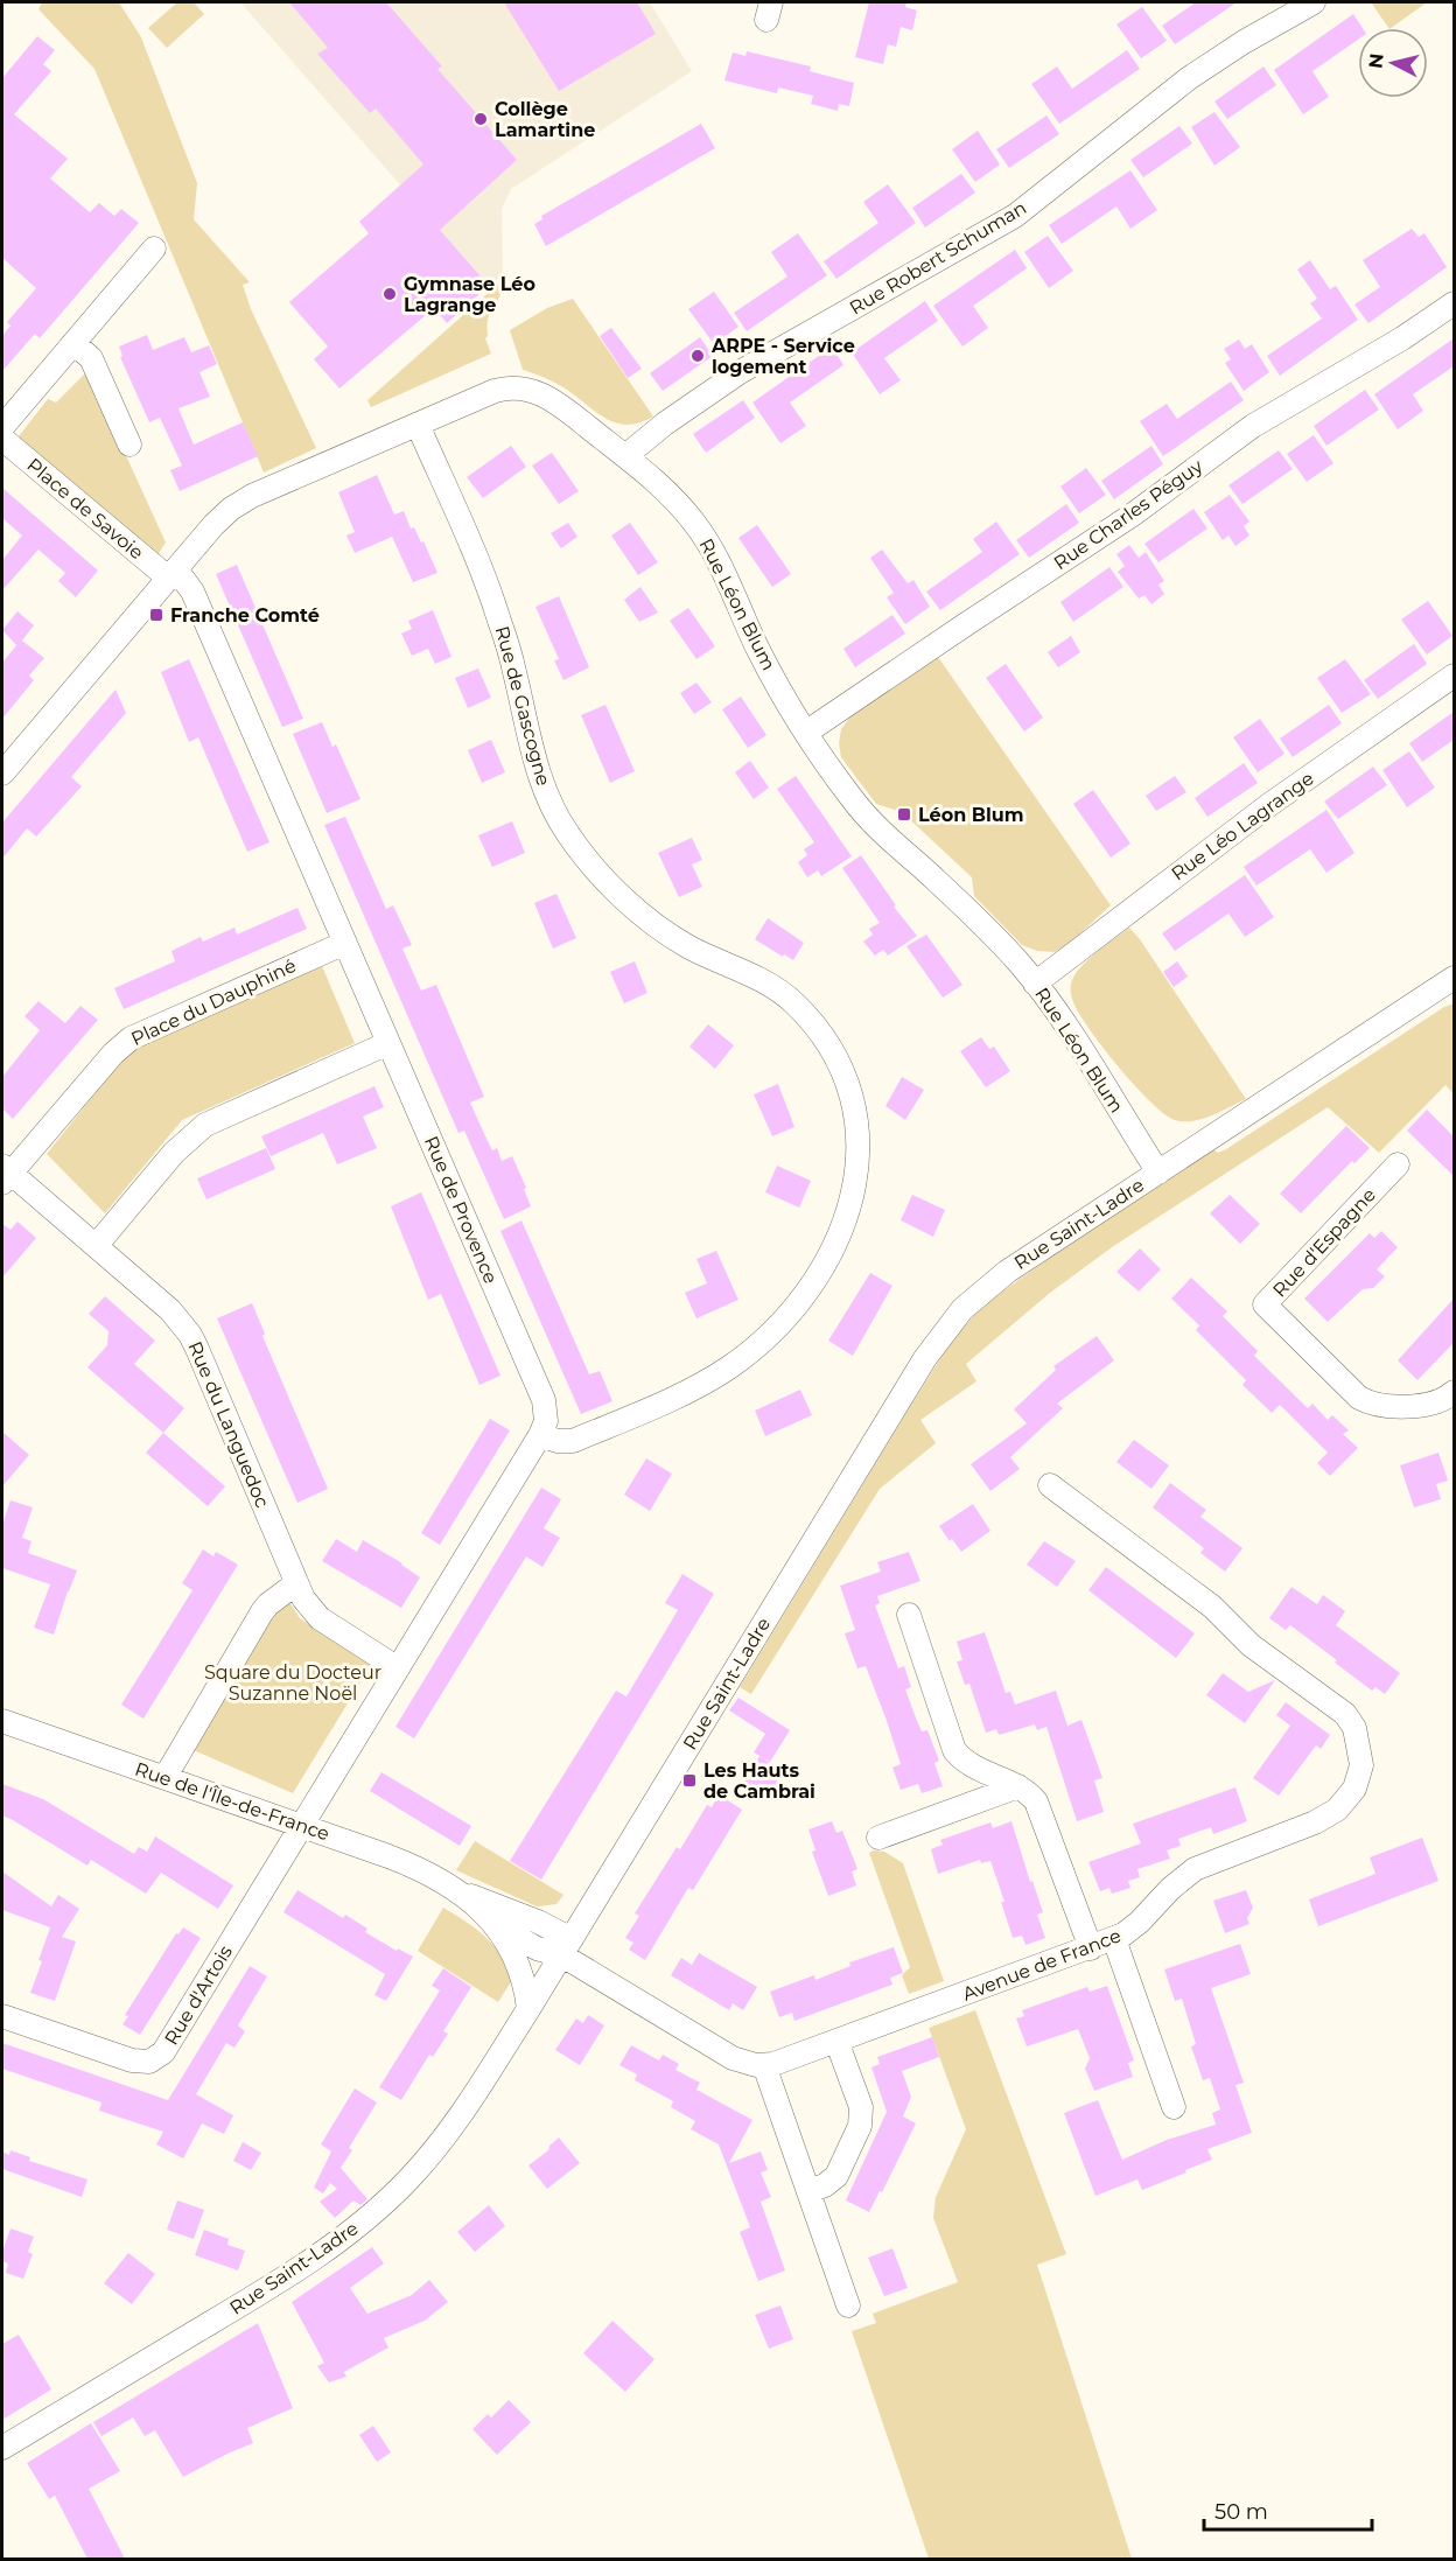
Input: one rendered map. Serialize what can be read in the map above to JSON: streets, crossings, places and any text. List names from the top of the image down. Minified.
{"streets":{"street":["Rue Robert Schuman","Place de Savoie","Rue Charles Péguy","Rue Léon Blum","Rue de Gascogne","Rue Léo Lagrange","Place du Dauphiné","Rue de Provence","Rue Saint-Ladre","Rue d'Espagne","Rue du Languedoc","Rue de l'Île-de-France","Avenue de France","Rue d'Artois"]},"crossings":[["Rue Robert Schuman","Rue Léon Blum"],["Place de Savoie","Rue Léon Blum"],["Place de Savoie","Rue de Provence"],["Rue Charles Péguy","Rue Léon Blum"],["Rue Léon Blum","Rue de Gascogne"],["Rue Léon Blum","Rue Léo Lagrange"],["Rue Léon Blum","Rue de Provence"],["Rue Léon Blum","Rue Saint-Ladre"],["Rue de Gascogne","Rue de Provence"],["Place du Dauphiné","Rue de Provence"],["Place du Dauphiné","Rue du Languedoc"],["Rue de Provence","Rue du Languedoc"],["Rue de Provence","Rue de l'Île-de-France"],["Rue de Provence","Rue d'Artois"],["Rue Saint-Ladre","Rue de l'Île-de-France"],["Rue de l'Île-de-France","Rue d'Artois"]],"parks":["Square du Docteur Suzanne Noël"],"places":{"other":["Collège Lamartine","Gymnase Léo Lagrange","ARPE - Service logement"],"transit":["Franche Comté","Léon Blum","Les Hauts de Cambrai"]},"scale_bar":"50 m","north":"left"}
